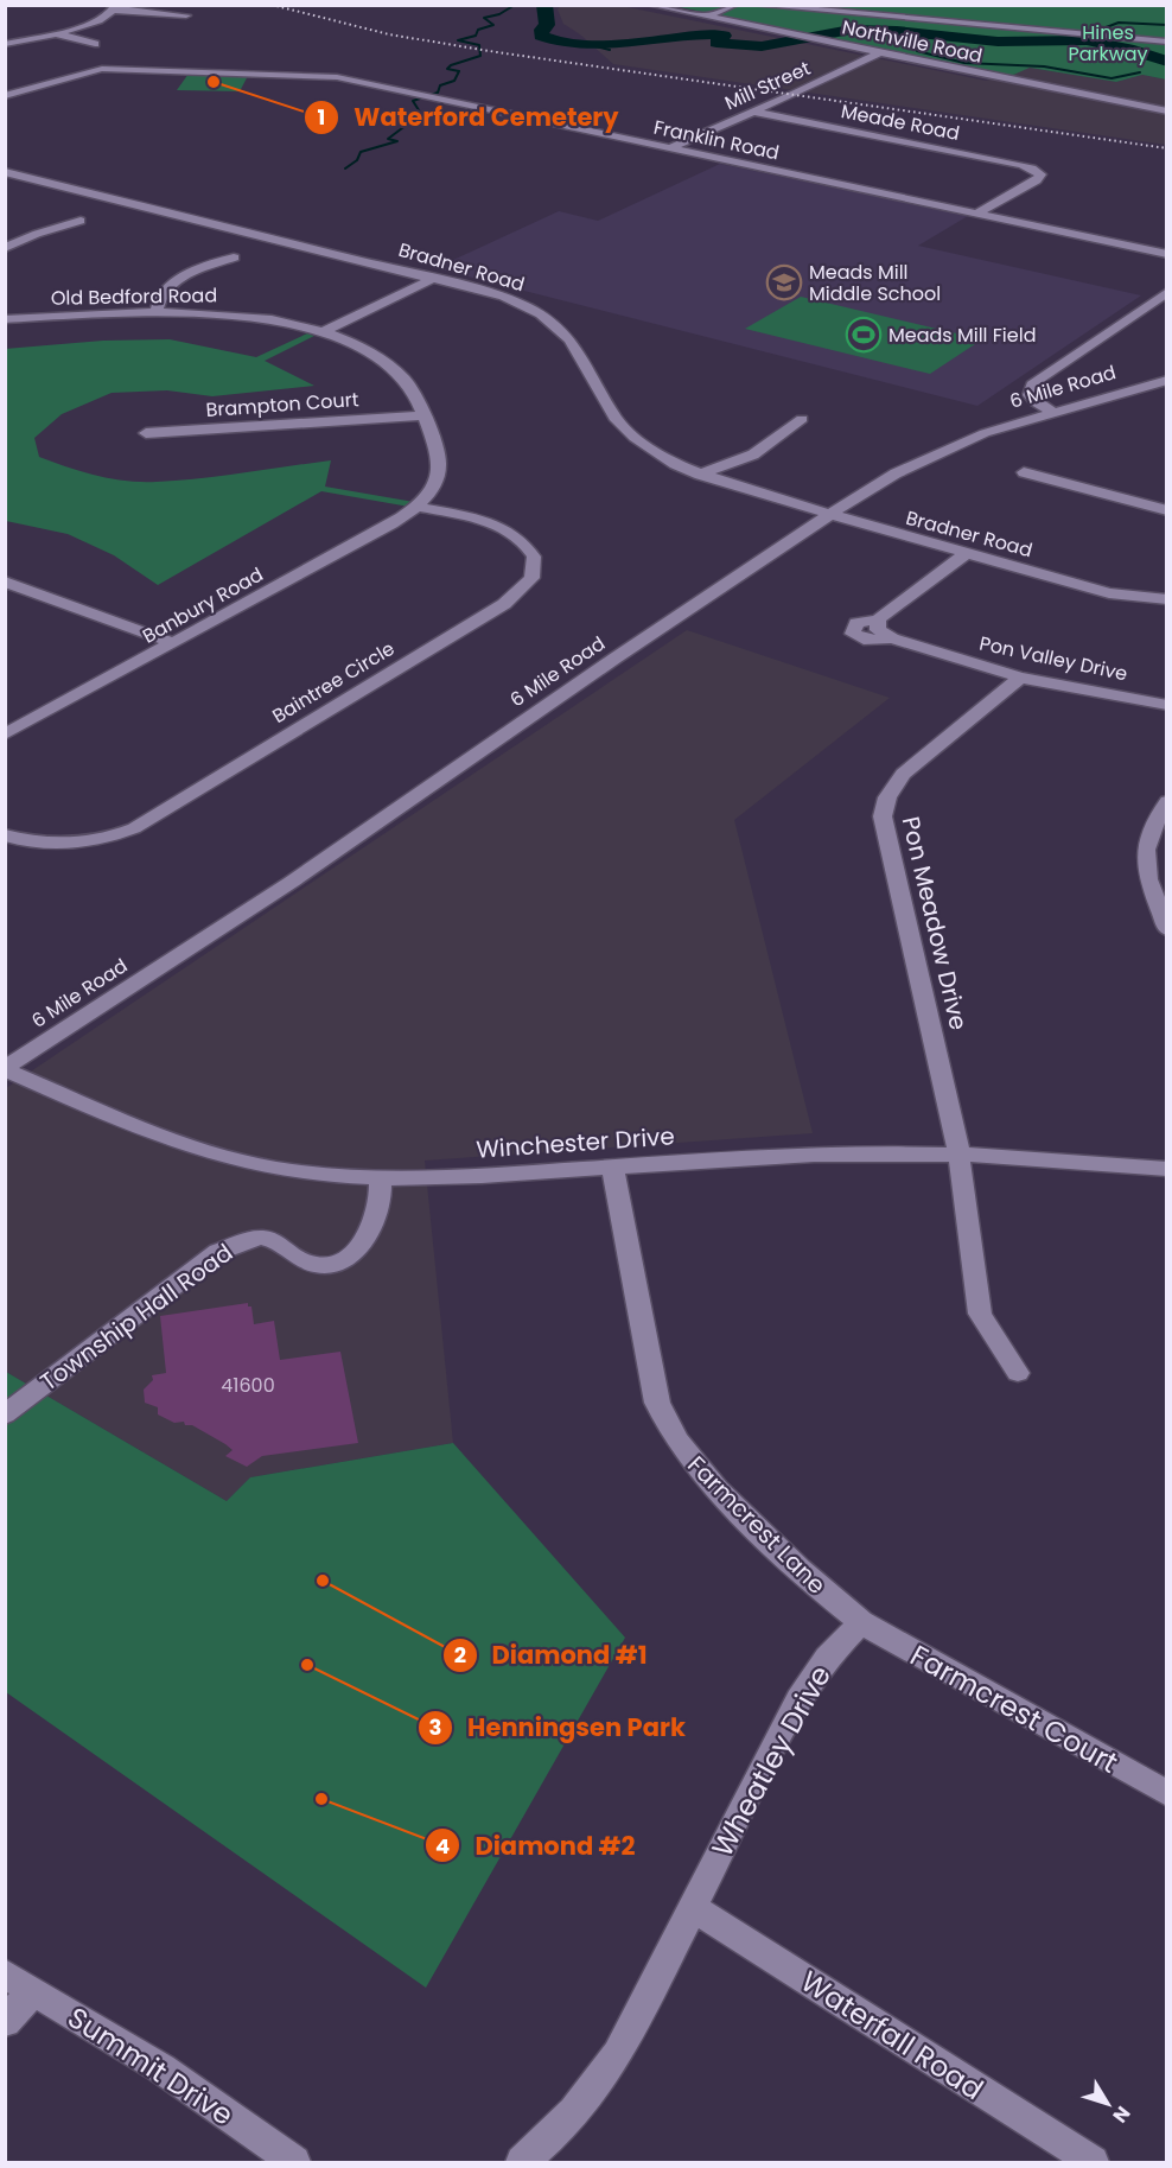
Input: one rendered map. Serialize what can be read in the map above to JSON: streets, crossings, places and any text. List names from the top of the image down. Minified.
{"streets":{"street":["Northville Road","Mill Street","Meade Road","Franklin Road","Bradner Road","Old Bedford Road","6 Mile Road","Brampton Court","Banbury Road","Pon Valley Drive","Baintree Circle","Pon Meadow Drive","Winchester Drive","Township Hall Road","Farmcrest Lane","Farmcrest Court","Wheatley Drive","Waterfall Road","Summit Drive"]},"crossings":[["Northville Road","Mill Street"],["Mill Street","Meade Road"],["Mill Street","Franklin Road"],["Meade Road","Franklin Road"],["Bradner Road","6 Mile Road"],["Bradner Road","Pon Valley Drive"],["Old Bedford Road","Brampton Court"],["Old Bedford Road","Banbury Road"],["Old Bedford Road","Baintree Circle"],["6 Mile Road","Winchester Drive"],["Banbury Road","Baintree Circle"],["Pon Valley Drive","Pon Meadow Drive"],["Pon Meadow Drive","Winchester Drive"],["Winchester Drive","Township Hall Road"],["Winchester Drive","Farmcrest Lane"],["Farmcrest Lane","Farmcrest Court"],["Farmcrest Lane","Wheatley Drive"],["Farmcrest Court","Wheatley Drive"],["Wheatley Drive","Waterfall Road"]],"parks":["Hines Parkway"],"places":{"other":["Waterford Cemetery","Diamond #1","Henningsen Park","Diamond #2"],"school or university":["Meads Mill Middle School"],"sports":["Meads Mill Field"]},"house_numbers":["41600"],"north":"bottom right"}
